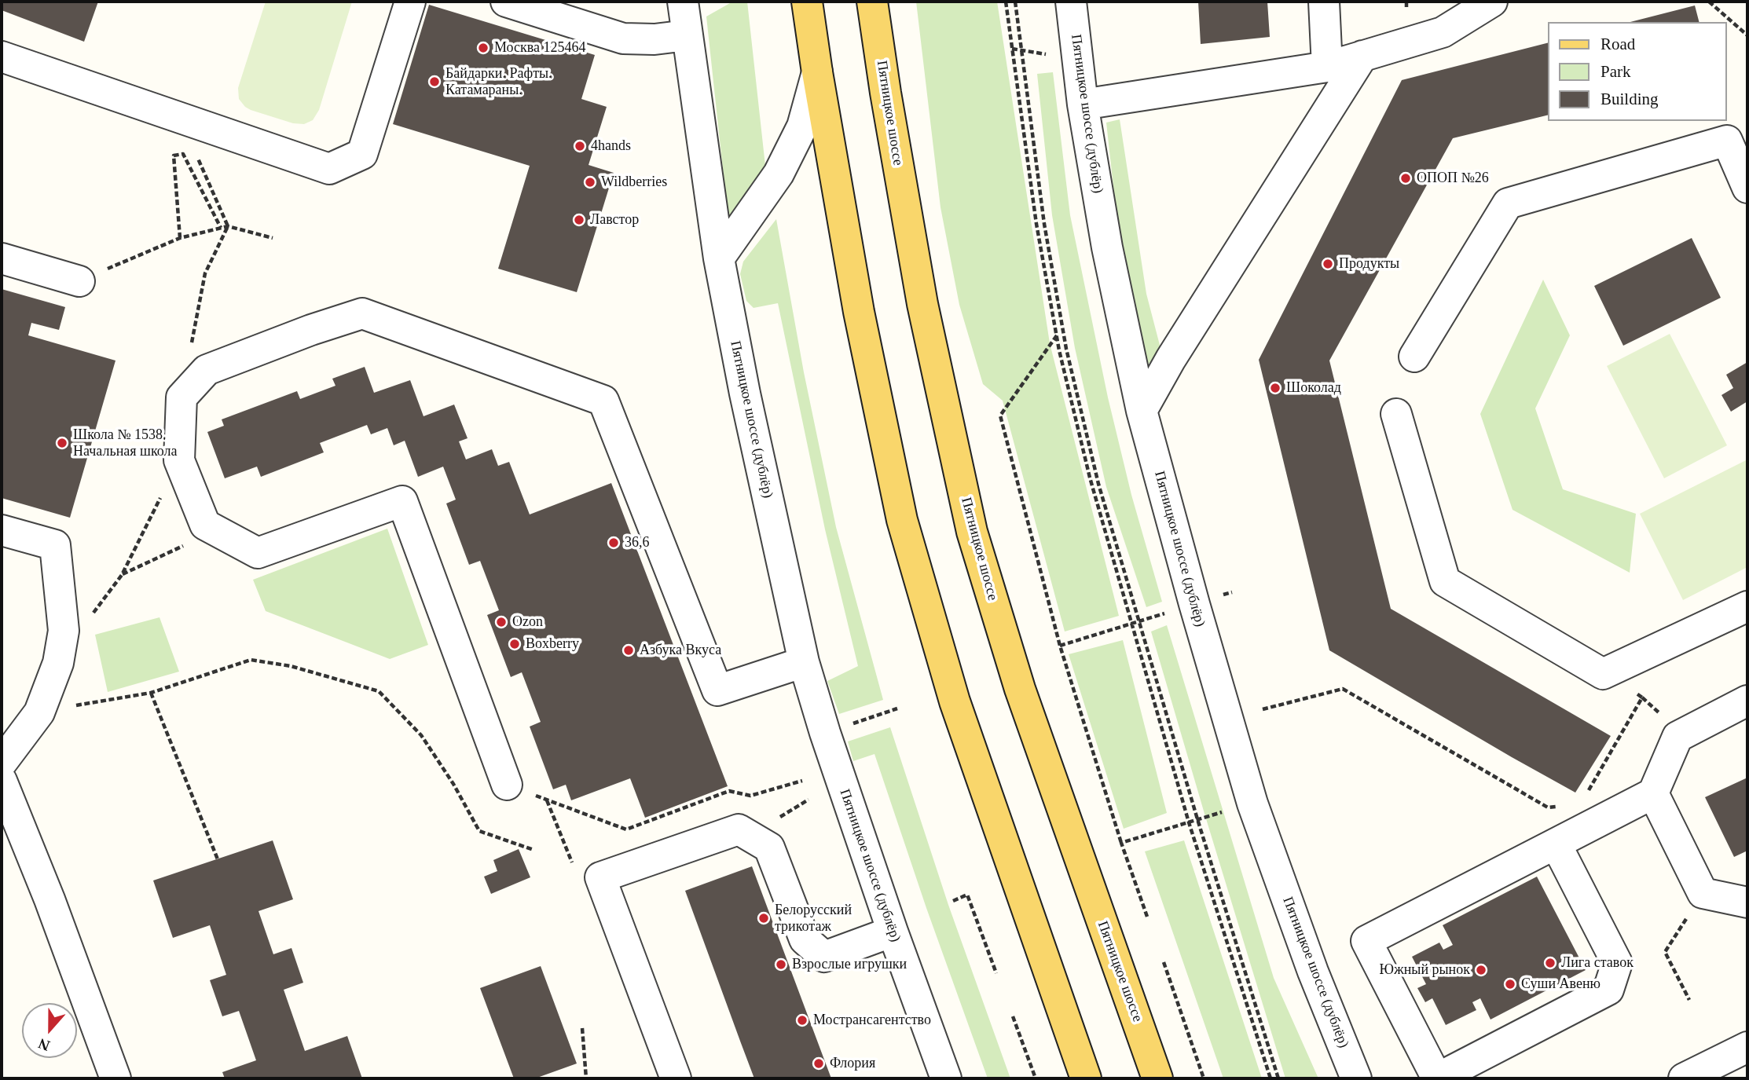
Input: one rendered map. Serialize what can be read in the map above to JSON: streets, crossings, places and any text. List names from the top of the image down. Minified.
{"streets":{"main road":["Пятницкое шоссе"],"street":["Пятницкое шоссе (дублёр)"]},"places":["Москва 125464","Байдарки. Рафты. Катамараны.","4hands","ОПОП №26","Wildberries","Лавстор","Продукты","Шоколад","Школа № 1538. Начальная школа","36,6","Ozon","Boxberry","Азбука Вкуса","Белорусский трикотаж","Лига ставок","Взрослые игрушки","Южный рынок","Суши Авеню","Мострансагентство","Флория"],"legend":["Road","Park","Building"],"north":"bottom"}
